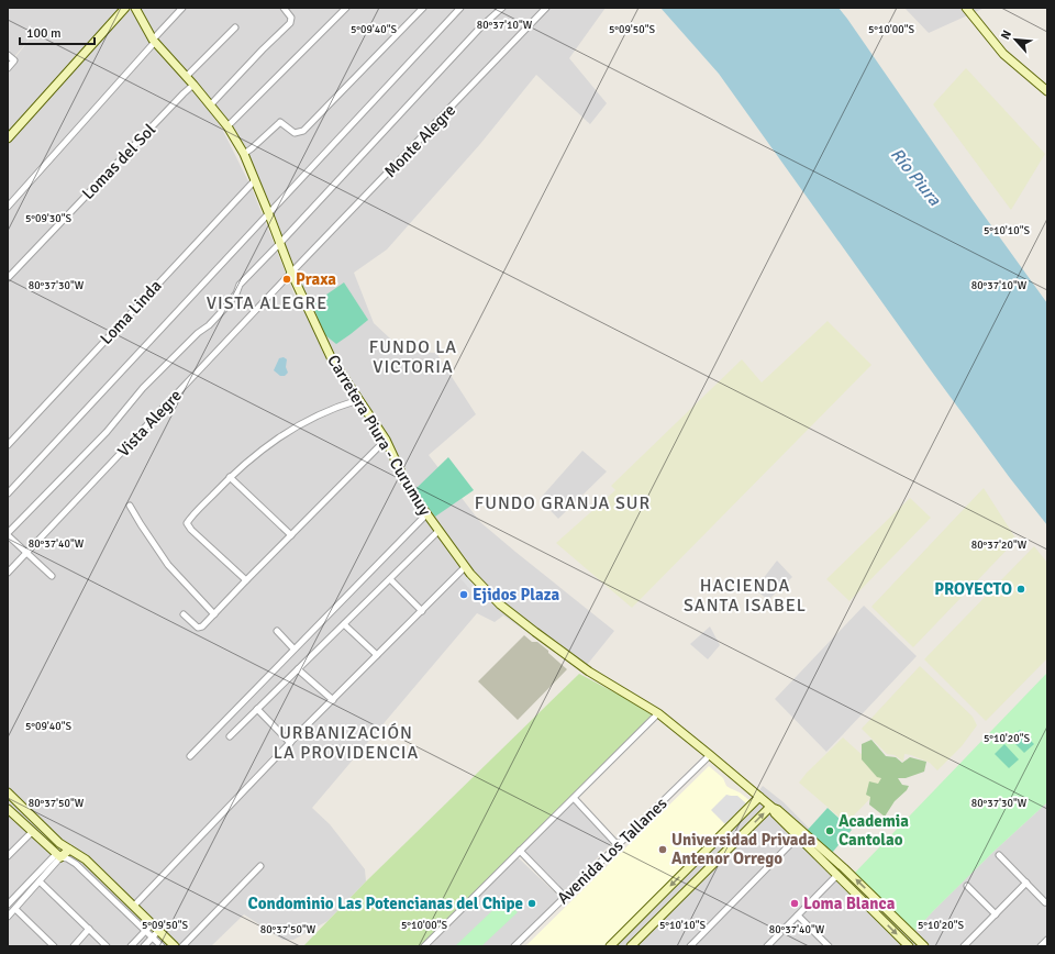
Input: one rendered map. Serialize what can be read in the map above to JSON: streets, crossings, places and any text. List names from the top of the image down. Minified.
{"streets":{"main road":["Carretera Piura - Curumuy"],"street":["Monte Alegre","Lomas del Sol","Loma Linda","Vista Alegre","Avenida Los Tallanes"]},"crossings":[["Monte Alegre","Vista Alegre"],["Monte Alegre","Carretera Piura - Curumuy"],["Lomas del Sol","Carretera Piura - Curumuy"],["Loma Linda","Carretera Piura - Curumuy"],["Vista Alegre","Carretera Piura - Curumuy"],["Carretera Piura - Curumuy","Avenida Los Tallanes"]],"districts":["VISTA ALEGRE","FUNDO LA VICTORIA","FUNDO GRANJA SUR","HACIENDA SANTA ISABEL","URBANIZACIÓN LA PROVIDENCIA"],"water":["Río Piura"],"places":["Praxa","PROYECTO","Ejidos Plaza","Academia Cantolao","Universidad Privada Antenor Orrego","Condominio Las Potencianas del Chipe","Loma Blanca"],"scale_bar":"100 m","north":"top left","coordinates":["80°37'10\"W","5°09'40\"S","5°09'50\"S","5°10'00\"S","5°09'30\"S","5°10'10\"S","80°37'30\"W","80°37'40\"W","80°37'20\"W","5°10'20\"S","80°37'50\"W"]}
